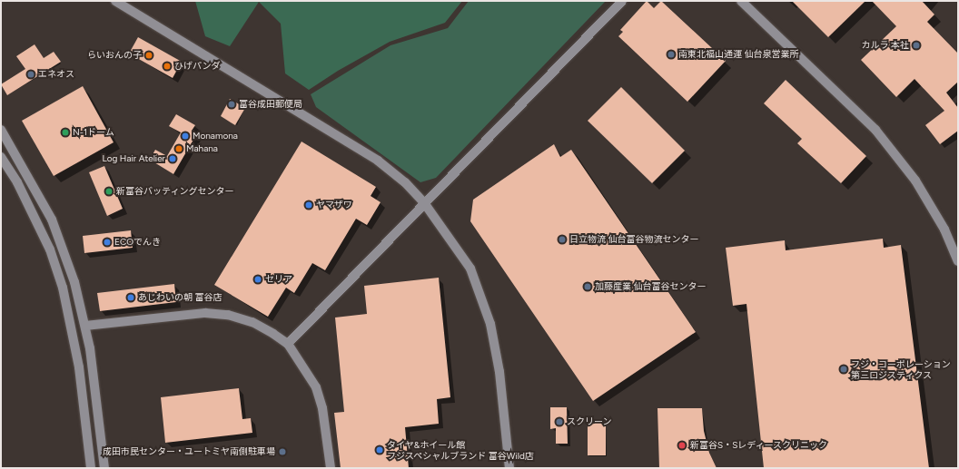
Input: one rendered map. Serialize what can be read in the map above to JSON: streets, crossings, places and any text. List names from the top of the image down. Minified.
{"places":["カルラ 本社","南東北福山通運 仙台泉営業所","らいおんの子","ひげパンダ","エネオス","富谷成田郵便局","N-1ドーム","Monamona","Mahana","Log Hair Atelier","新富谷バッティングセンター","ヤマザワ","日立物流 仙台富谷物流センター","ECOでんき","セリア","加藤産業 仙台富谷センター","あじわいの朝 富谷店","フジ・コーポレーション 第三ロジスティクス","スクリーン","新富谷S・Sレディースクリニック","タイヤ&ホイール館 フジスペシャルブランド 富谷Wild店","成田市民センター・ユートミヤ南側駐車場"]}
